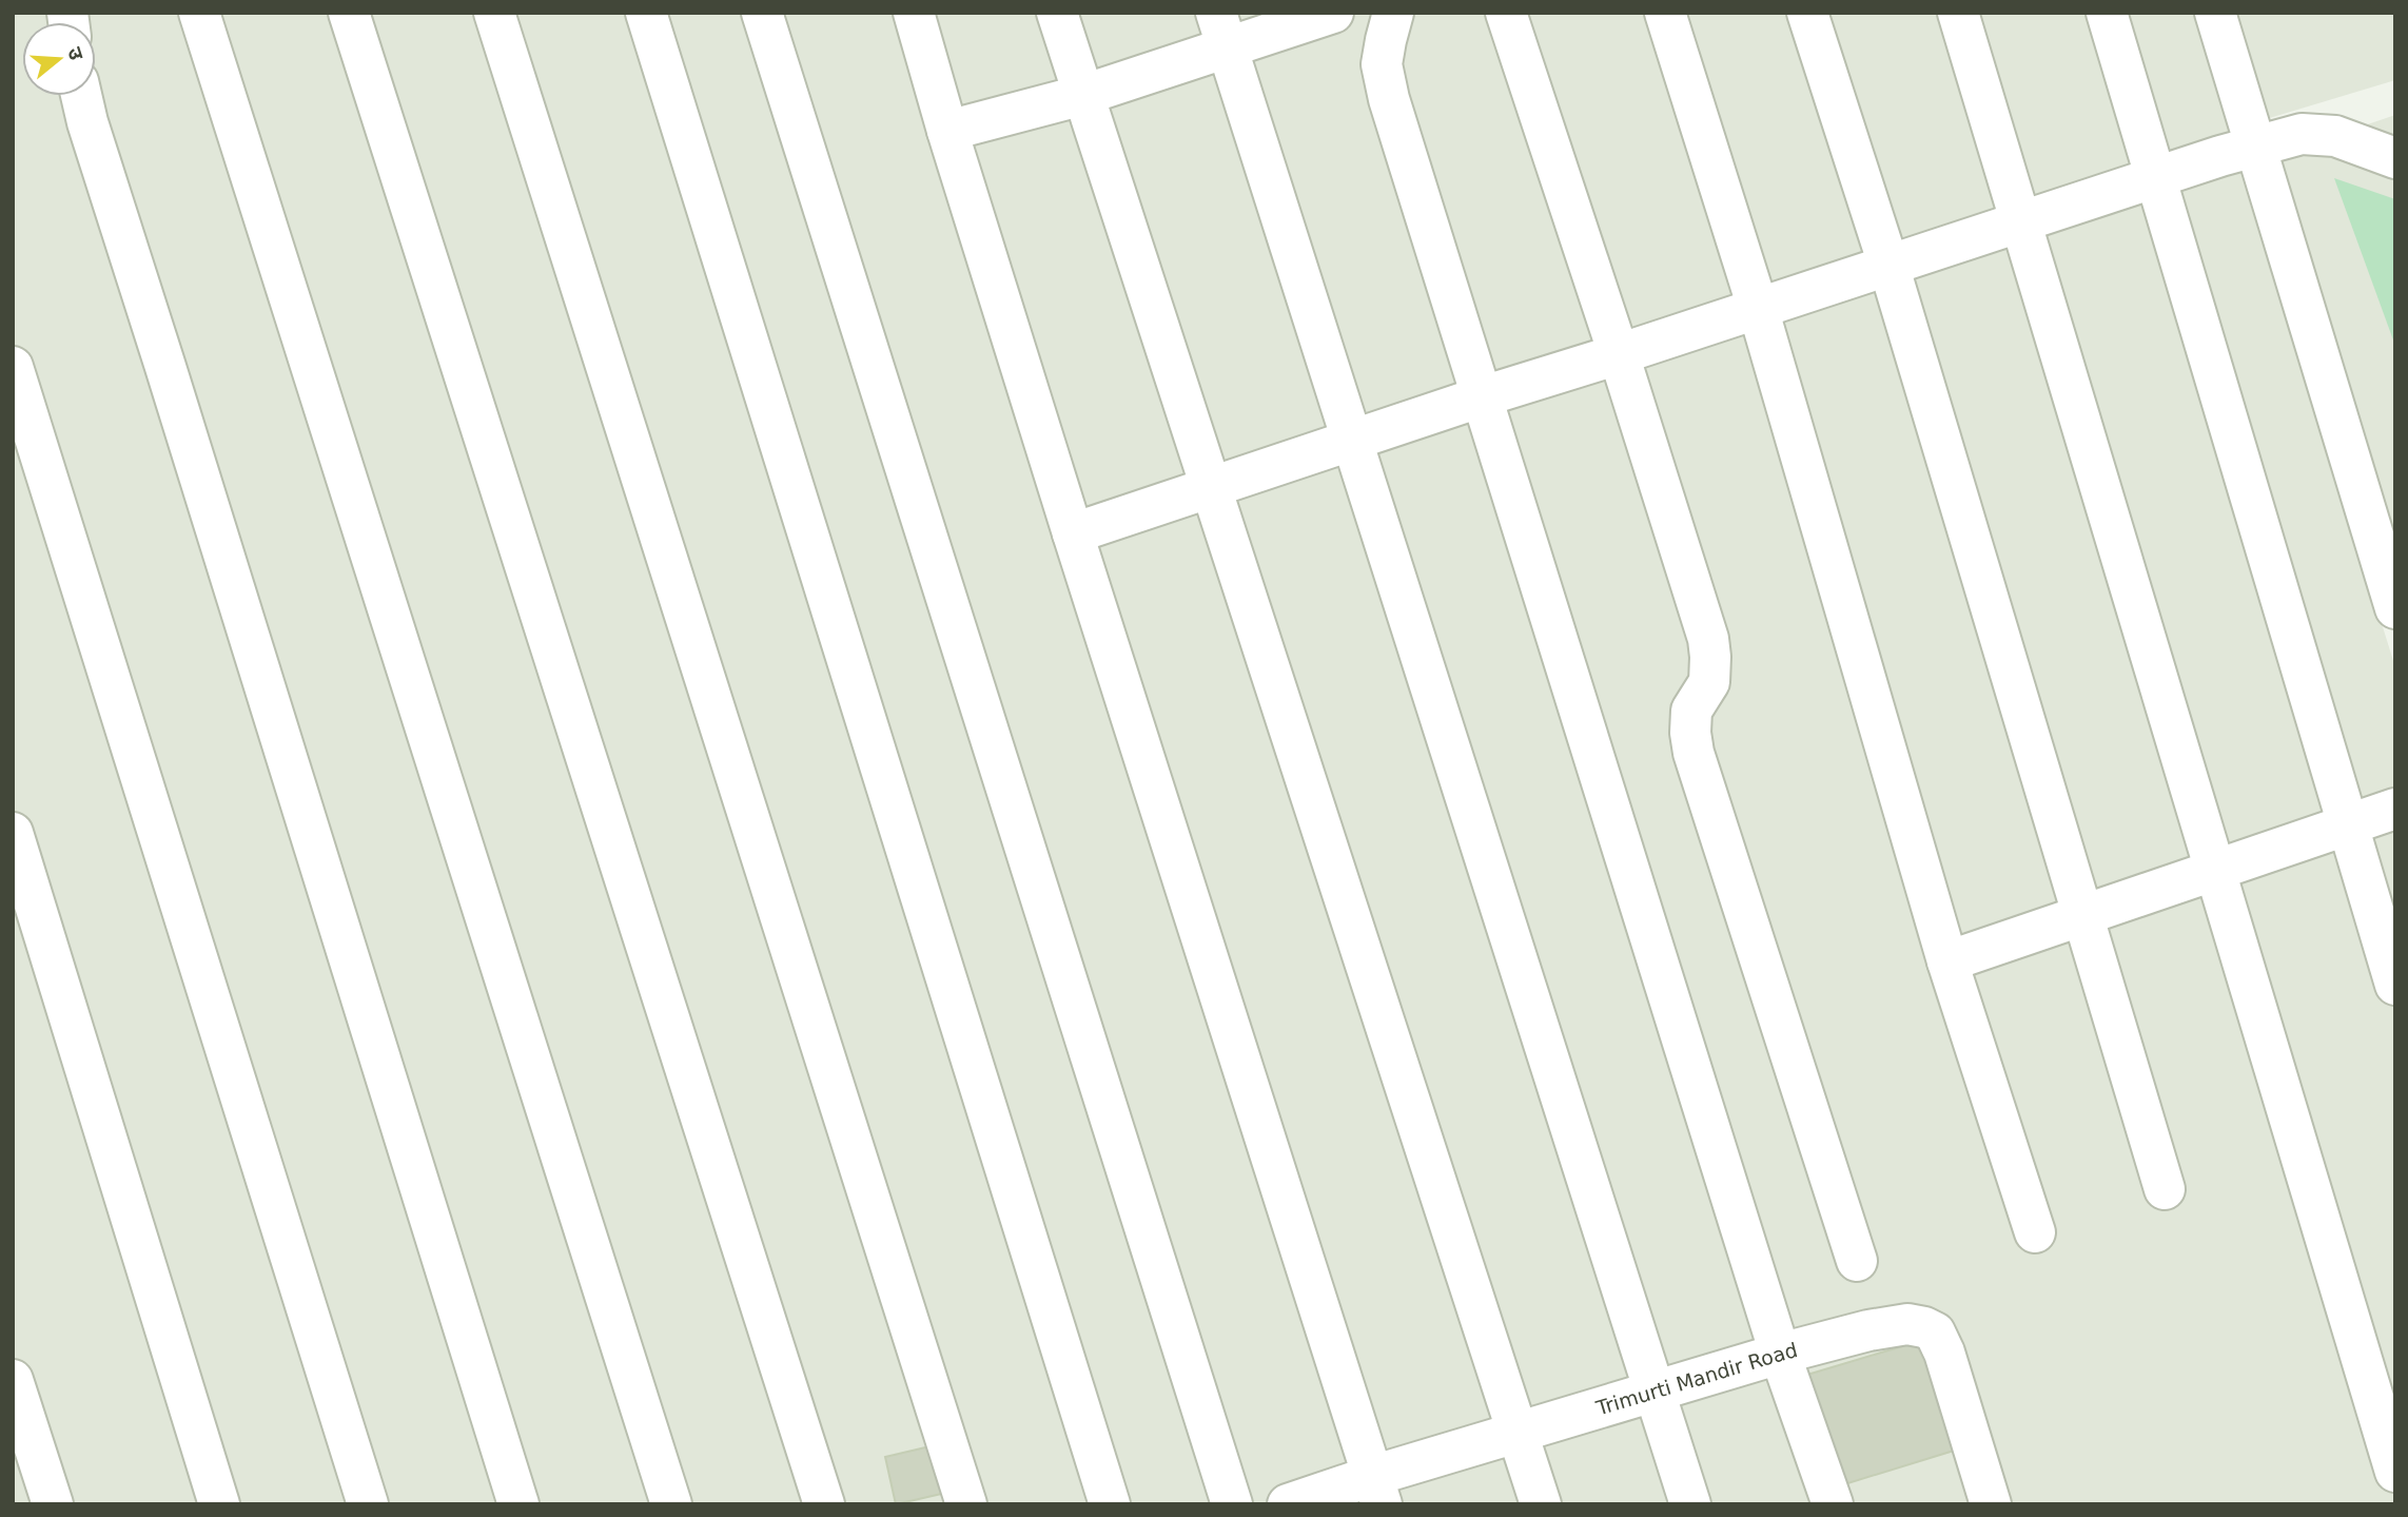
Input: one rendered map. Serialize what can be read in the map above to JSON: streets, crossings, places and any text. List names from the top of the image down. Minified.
{"streets":{"street":["Trimurti Mandir Road"]},"north":"right"}
